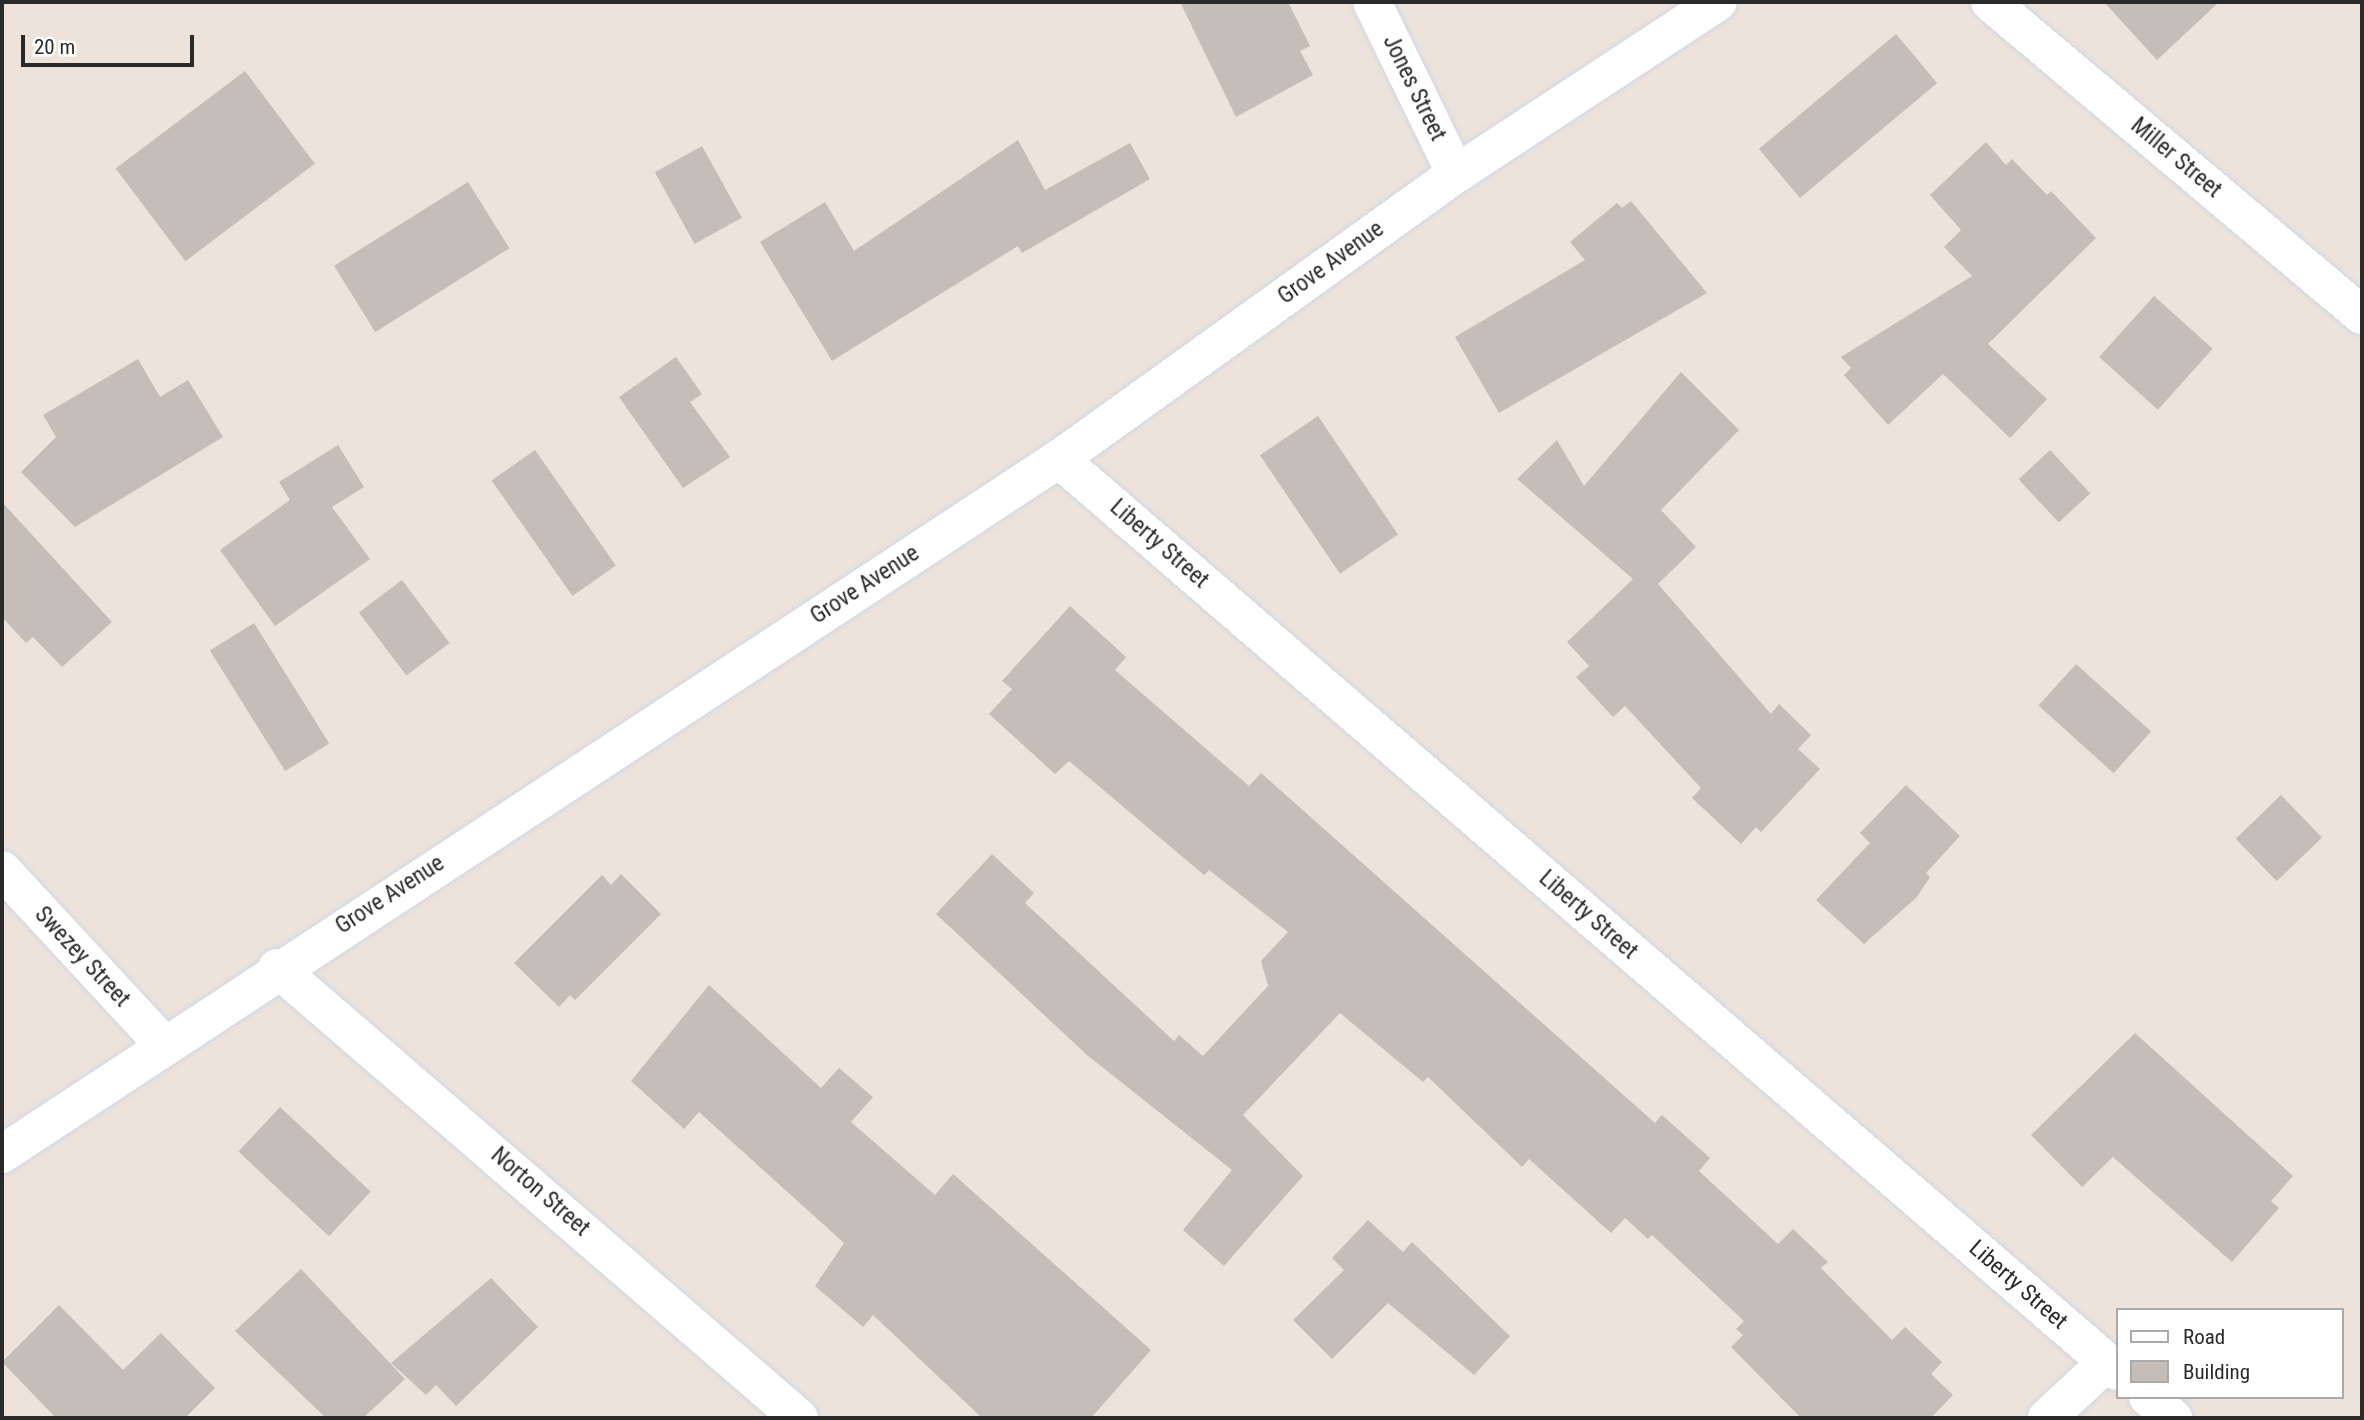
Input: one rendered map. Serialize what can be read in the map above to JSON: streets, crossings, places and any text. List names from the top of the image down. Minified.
{"streets":{"street":["Jones Street","Miller Street","Grove Avenue","Liberty Street","Swezey Street","Norton Street"]},"crossings":[["Jones Street","Grove Avenue"],["Grove Avenue","Liberty Street"],["Grove Avenue","Swezey Street"],["Grove Avenue","Norton Street"]],"legend":["Road","Building"],"scale_bar":"20 m"}
